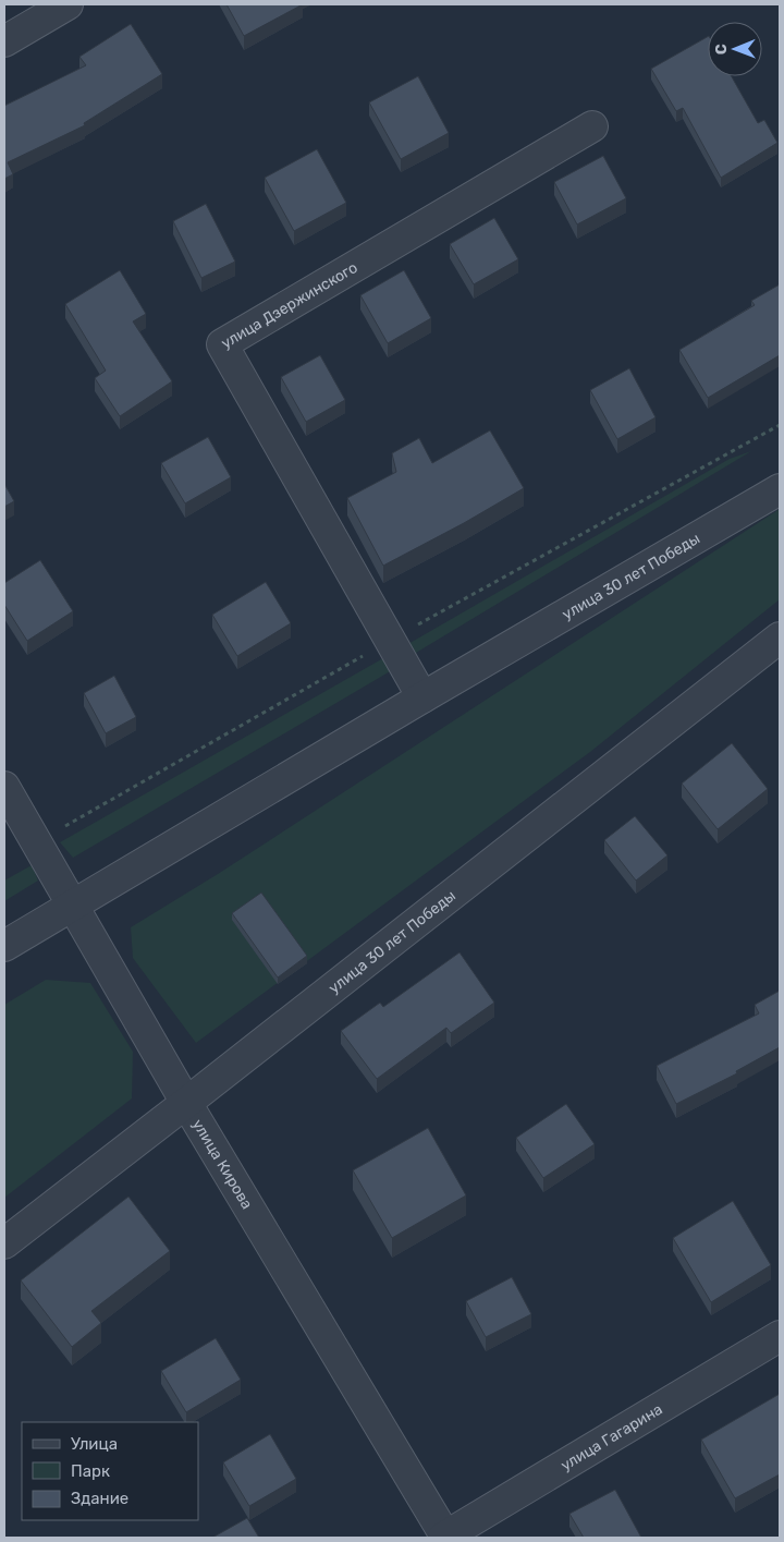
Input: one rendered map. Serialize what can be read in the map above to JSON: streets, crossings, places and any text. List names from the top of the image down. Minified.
{"streets":{"street":["улица Дзержинского","улица 30 лет Победы","улица Кирова","улица Гагарина"]},"crossings":[["улица Дзержинского","улица 30 лет Победы"],["улица 30 лет Победы","улица Кирова"],["улица Кирова","улица Гагарина"]],"legend":["Улица","Парк","Здание"],"north":"left"}
